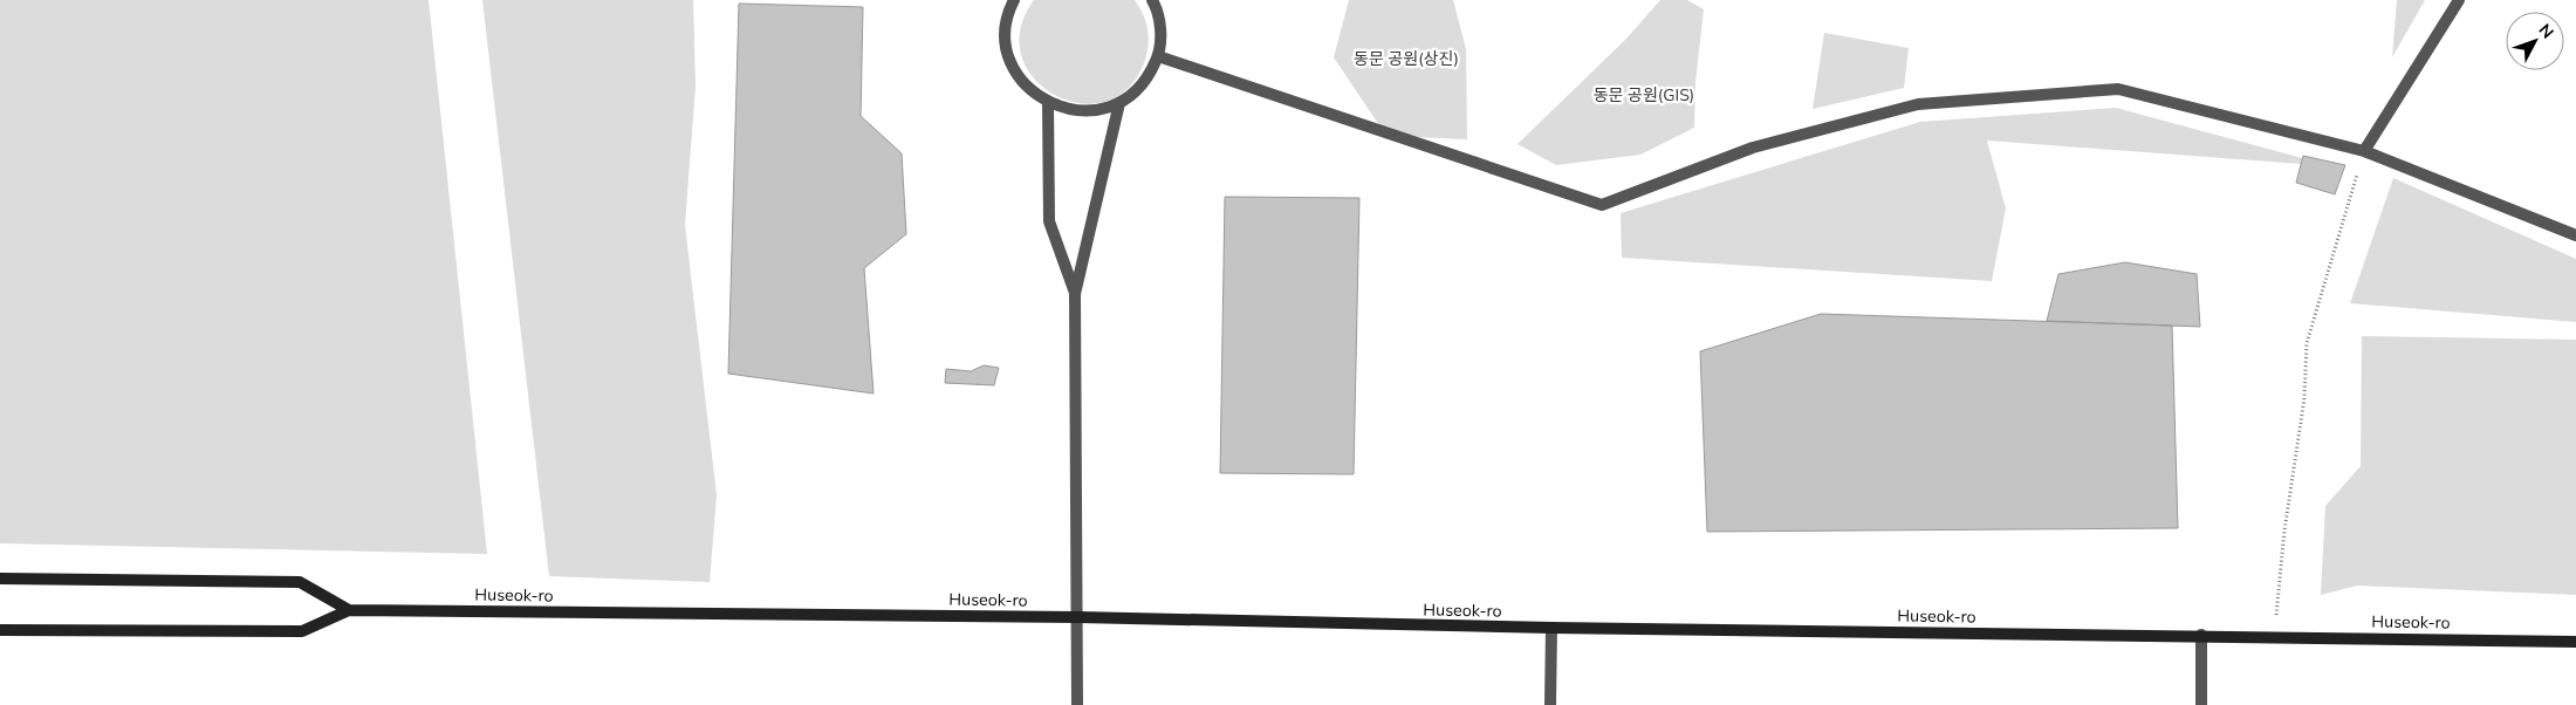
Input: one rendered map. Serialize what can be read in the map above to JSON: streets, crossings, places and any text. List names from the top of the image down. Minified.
{"streets":{"street":["Huseok-ro"]},"parks":["동문 공원(상진)","동문 공원(GIS)"],"north":"top right"}
